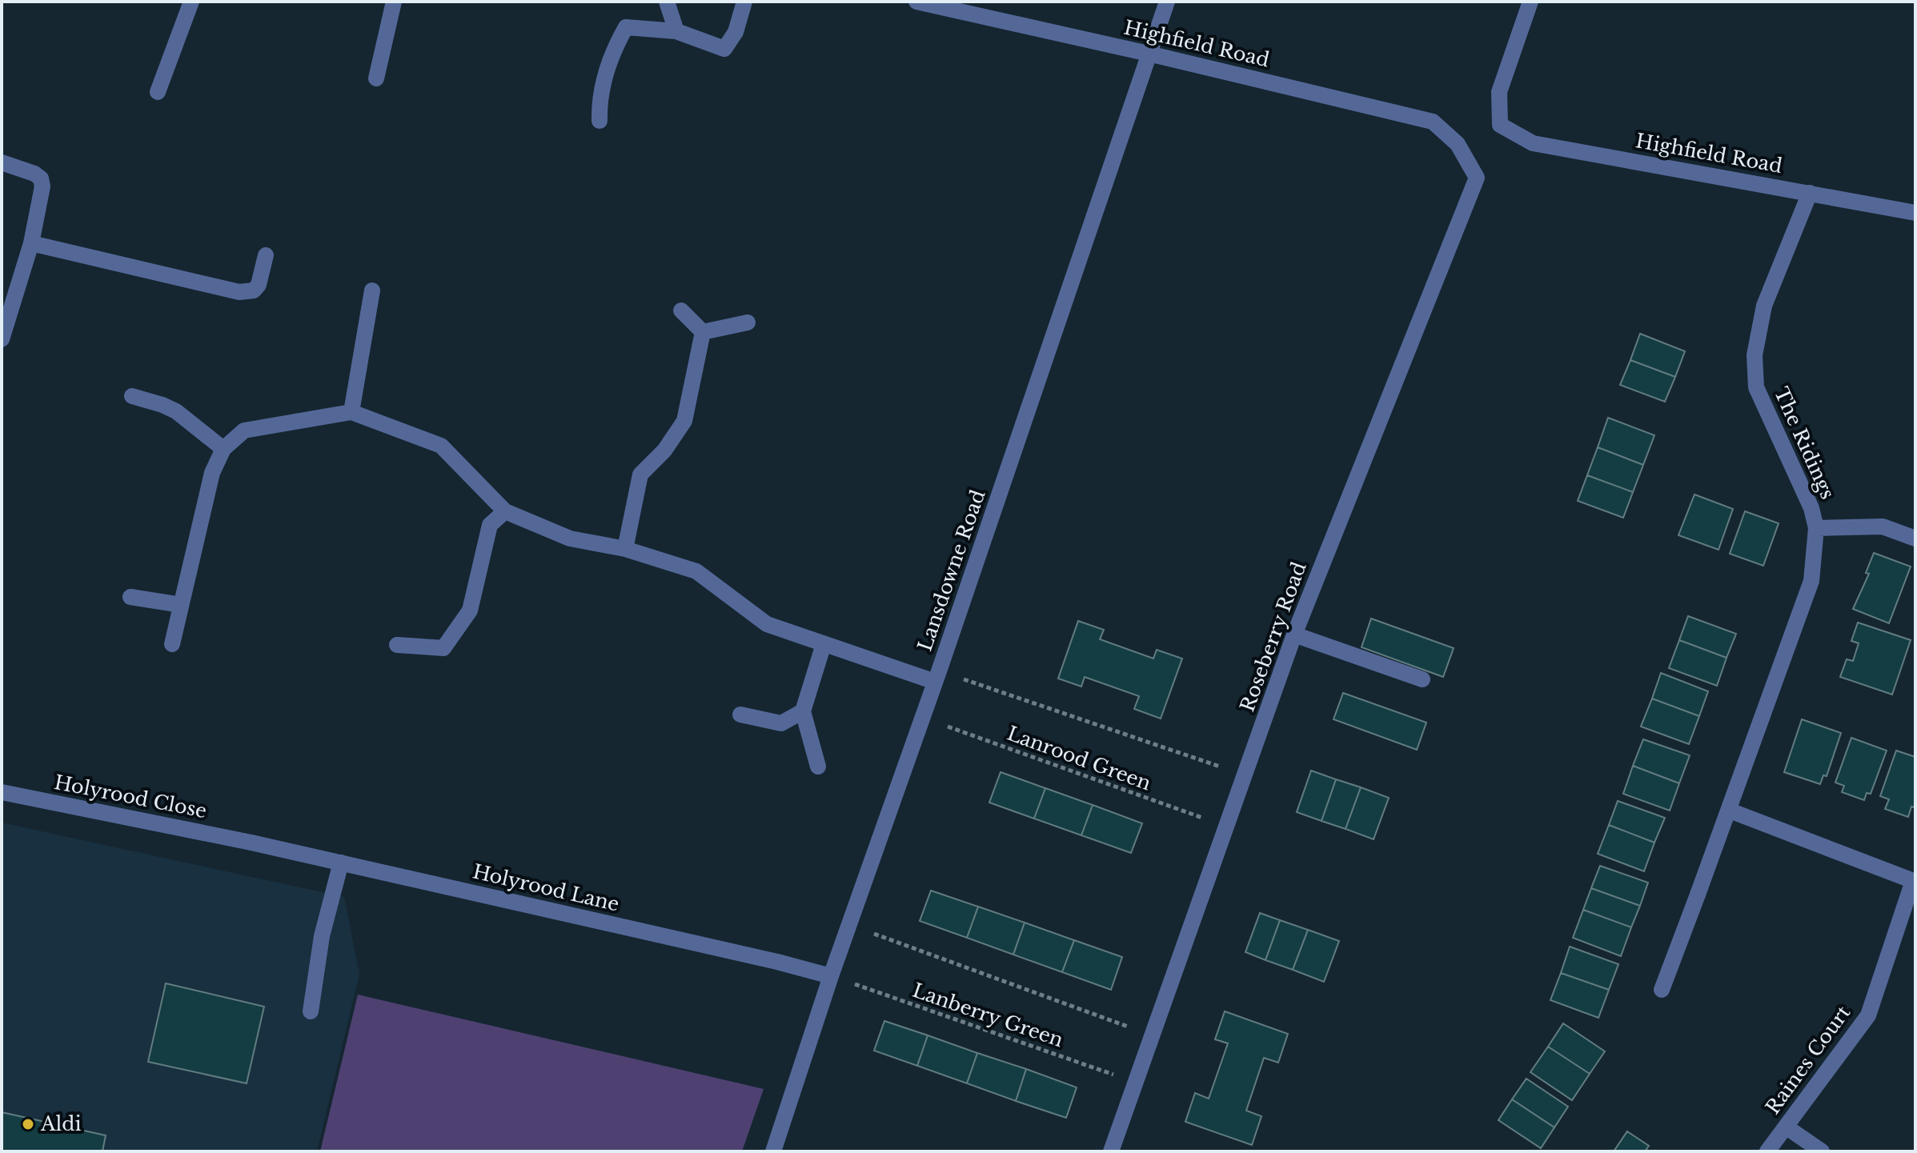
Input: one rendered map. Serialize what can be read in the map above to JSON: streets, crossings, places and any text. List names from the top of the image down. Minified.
{"streets":{"street":["Highfield Road","The Ridings","Lansdowne Road","Roseberry Road","Holyrood Close","Holyrood Lane","Raines Court"],"path":["Lanrood Green","Lanberry Green"]},"crossings":[["Highfield Road","The Ridings"],["Highfield Road","Lansdowne Road"],["Highfield Road","Roseberry Road"],["Lansdowne Road","Lanrood Green"],["Lansdowne Road","Holyrood Lane"],["Lansdowne Road","Lanberry Green"],["Roseberry Road","Lanrood Green"],["Roseberry Road","Lanberry Green"],["Holyrood Close","Holyrood Lane"],["Holyrood Lane","Lanberry Green"]],"places":["Aldi"]}
